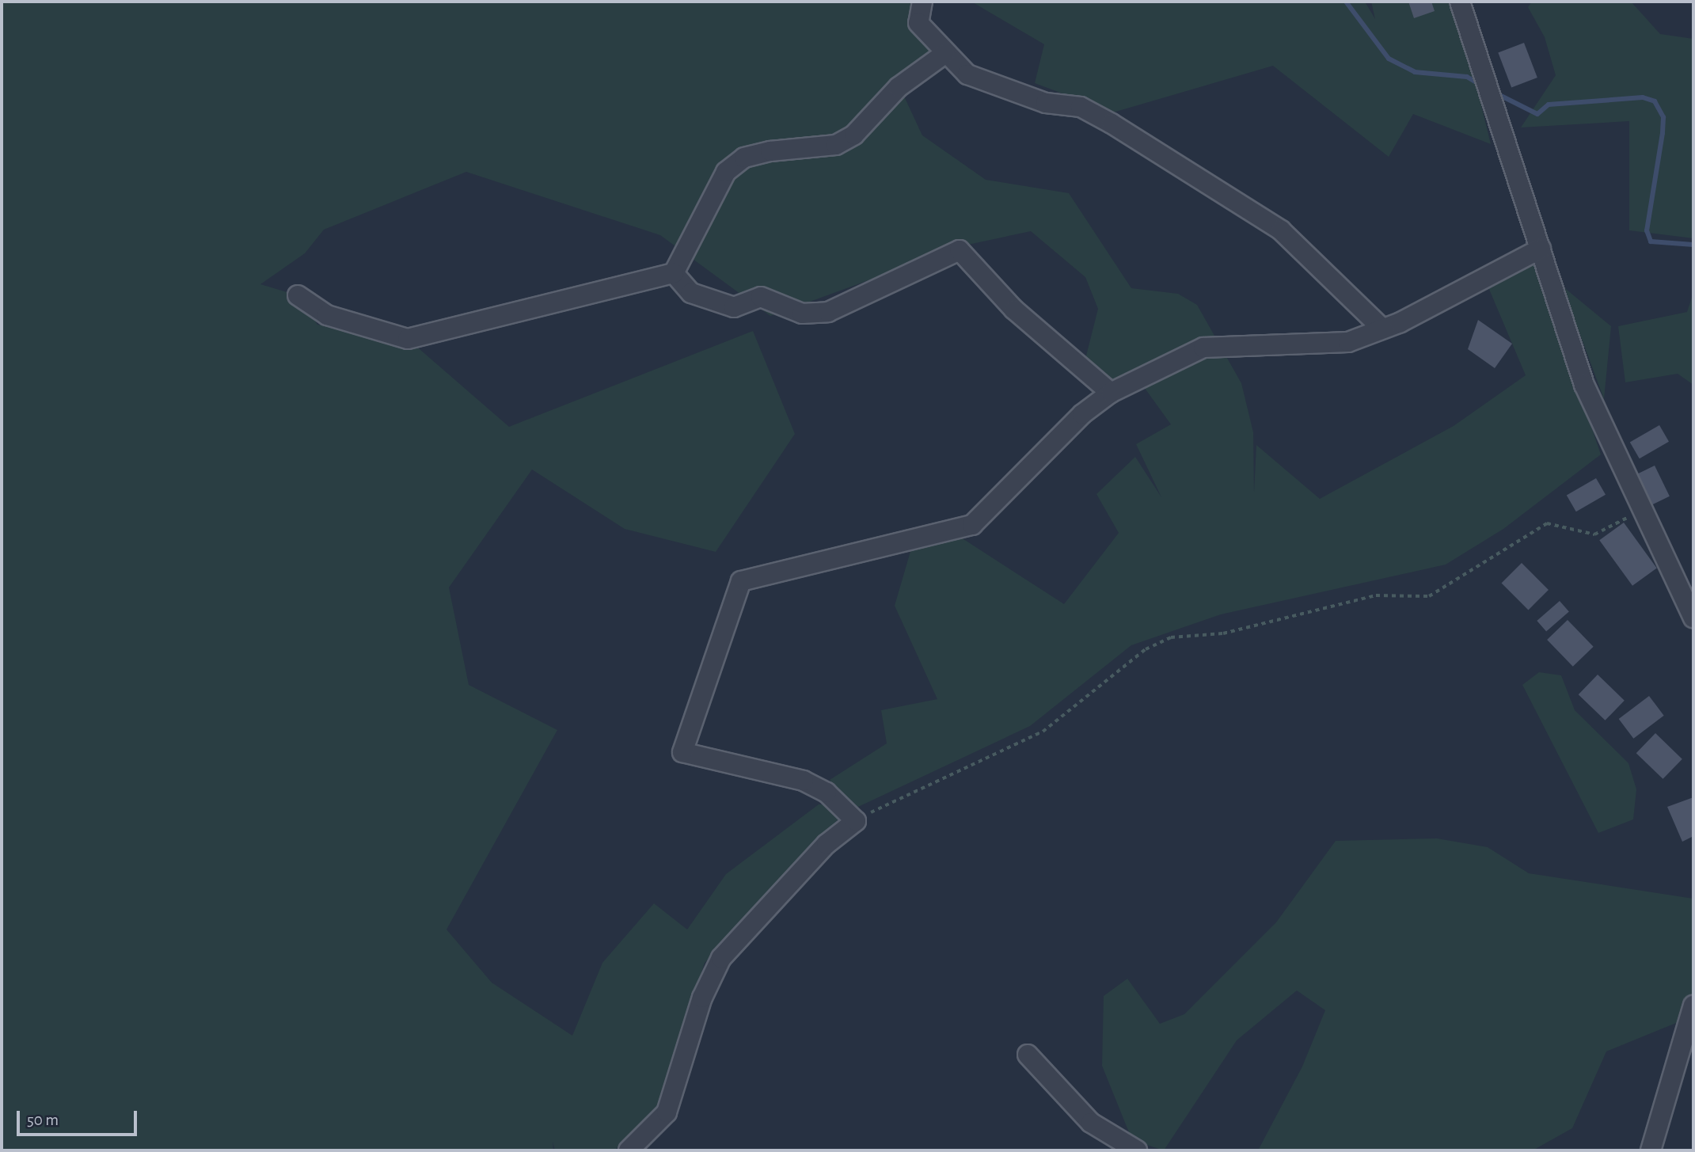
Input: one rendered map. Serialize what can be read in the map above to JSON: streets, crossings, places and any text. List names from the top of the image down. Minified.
{"scale_bar":"50 m"}
